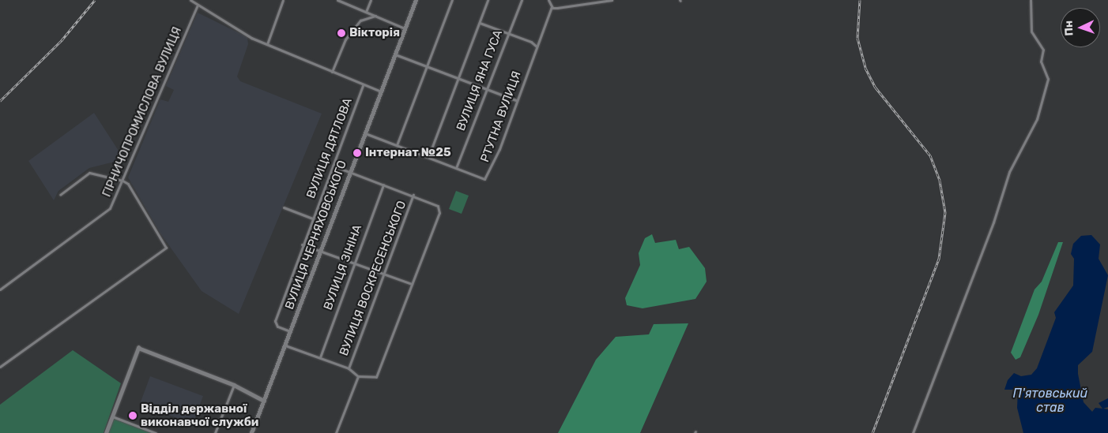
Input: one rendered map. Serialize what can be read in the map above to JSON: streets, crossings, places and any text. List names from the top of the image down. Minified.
{"streets":{"main road":["ВУЛИЦЯ ЧЕРНЯХОВСЬКОГО"],"street":["ВУЛИЦЯ ЯНА ГУСА","ГІРНИЧОПРОМИСЛОВА ВУЛИЦЯ","РТУТНА ВУЛИЦЯ","ВУЛИЦЯ ДЯТЛОВА","ВУЛИЦЯ ЗІНІНА","ВУЛИЦЯ ВОСКРЕСЕНСЬКОГО"]},"crossings":[["ВУЛИЦЯ ЯНА ГУСА","РТУТНА ВУЛИЦЯ"],["РТУТНА ВУЛИЦЯ","ВУЛИЦЯ ЧЕРНЯХОВСЬКОГО"],["ВУЛИЦЯ ДЯТЛОВА","ВУЛИЦЯ ЧЕРНЯХОВСЬКОГО"]],"water":["П'ятовський став"],"places":["Вікторія","Інтернат №25","Відділ державної виконавчої служби"],"north":"left"}
